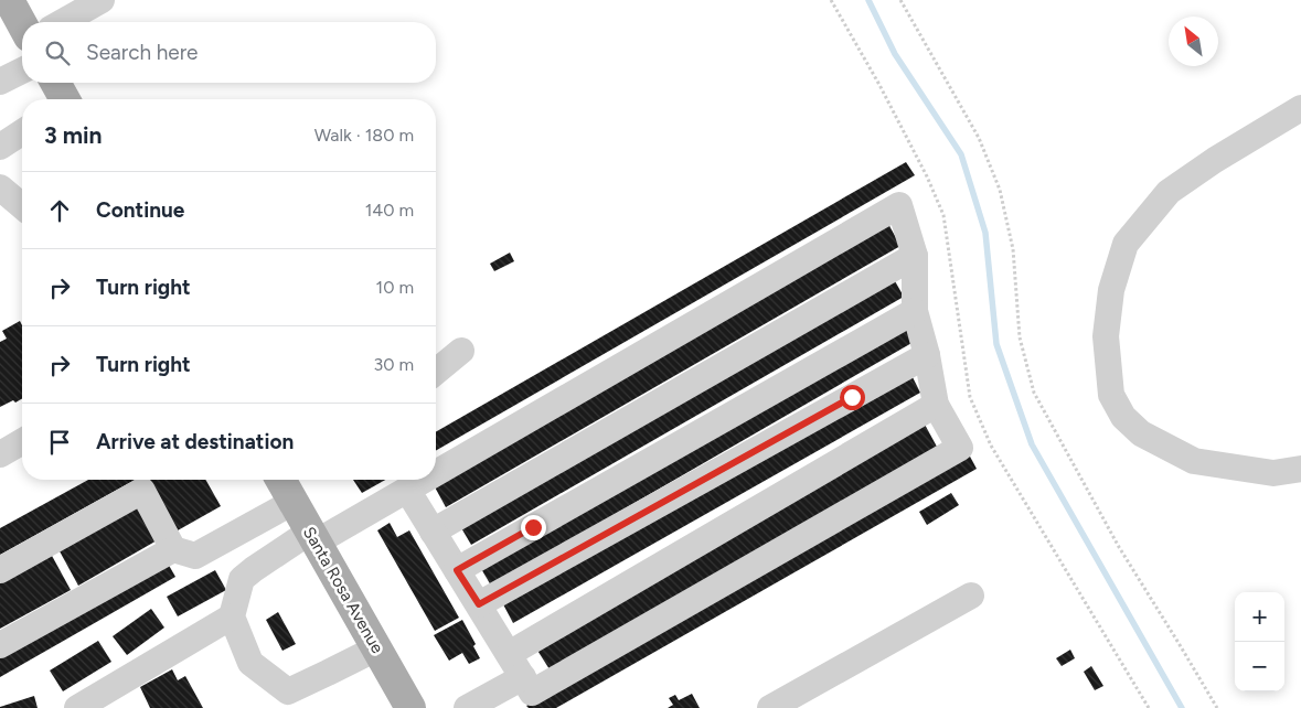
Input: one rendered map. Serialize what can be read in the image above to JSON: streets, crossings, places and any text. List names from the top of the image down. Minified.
{"streets":{"main road":["Santa Rosa Avenue"]},"north":"top left","page":{"search":"Search here","heading":["3 min","Walk · 180 m"],"list":[["Continue","140 m"],["Turn right","10 m"],["Turn right","30 m"],"Arrive at destination"],"map_buttons":["+","−"]}}
